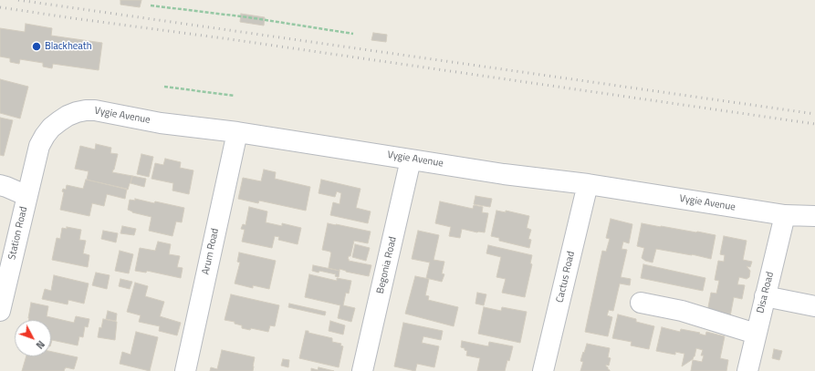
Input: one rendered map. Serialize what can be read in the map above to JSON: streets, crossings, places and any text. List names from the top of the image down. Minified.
{"streets":{"street":["Vygie Avenue","Station Road","Arum Road","Begonia Road","Cactus Road","Disa Road"]},"crossings":[["Vygie Avenue","Station Road"],["Vygie Avenue","Arum Road"],["Vygie Avenue","Begonia Road"],["Vygie Avenue","Cactus Road"],["Vygie Avenue","Disa Road"]],"places":["Blackheath"],"north":"bottom right"}
